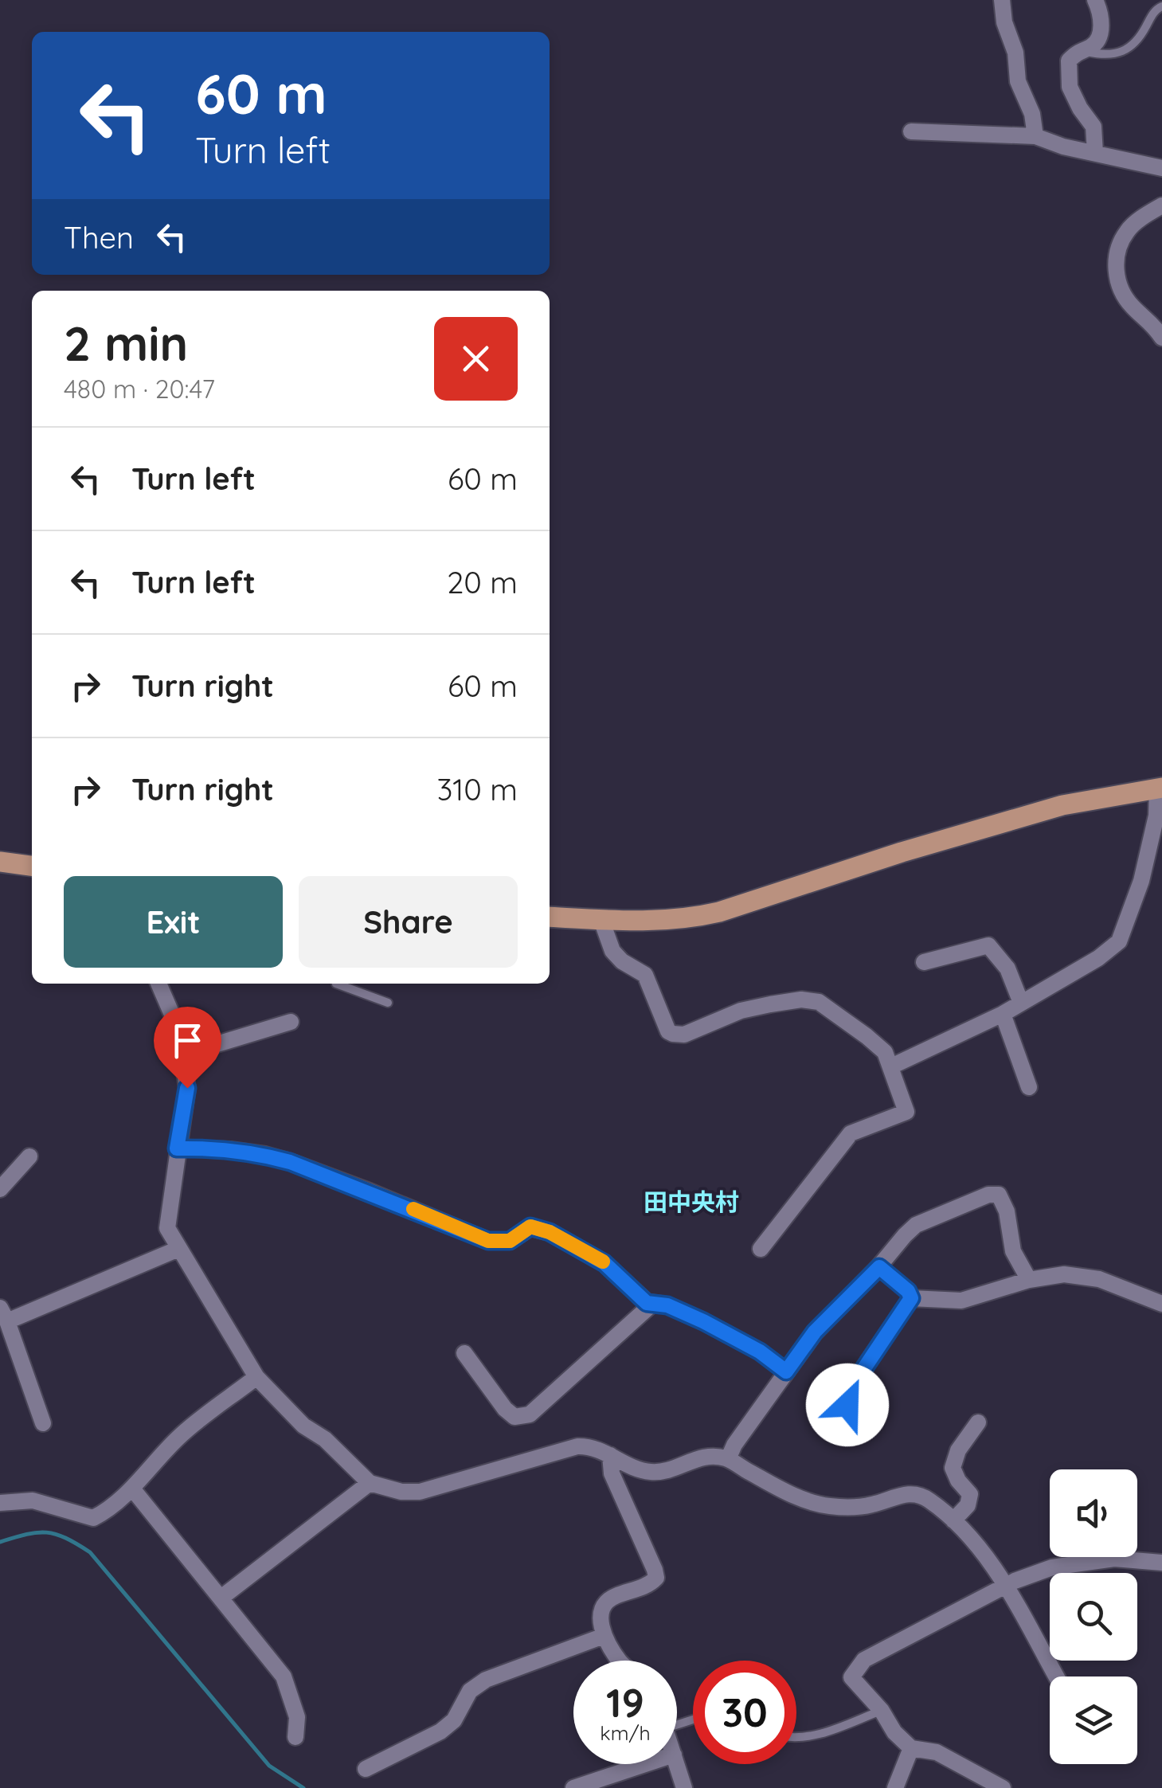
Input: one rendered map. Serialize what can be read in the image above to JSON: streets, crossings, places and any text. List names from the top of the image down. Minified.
{"districts":["田中央村"],"page":{"turn":["60 m","Turn left"],"then":"Then","heading":["2 min","480 m · 20:47"],"list":[{"name":"Turn left","value":"60 m"},{"name":"Turn left","value":"20 m"},{"name":"Turn right","value":"60 m"},{"name":"Turn right","value":"310 m"}],"buttons":["Exit","Share"],"speed":"19 km/h","limit":"30"}}
